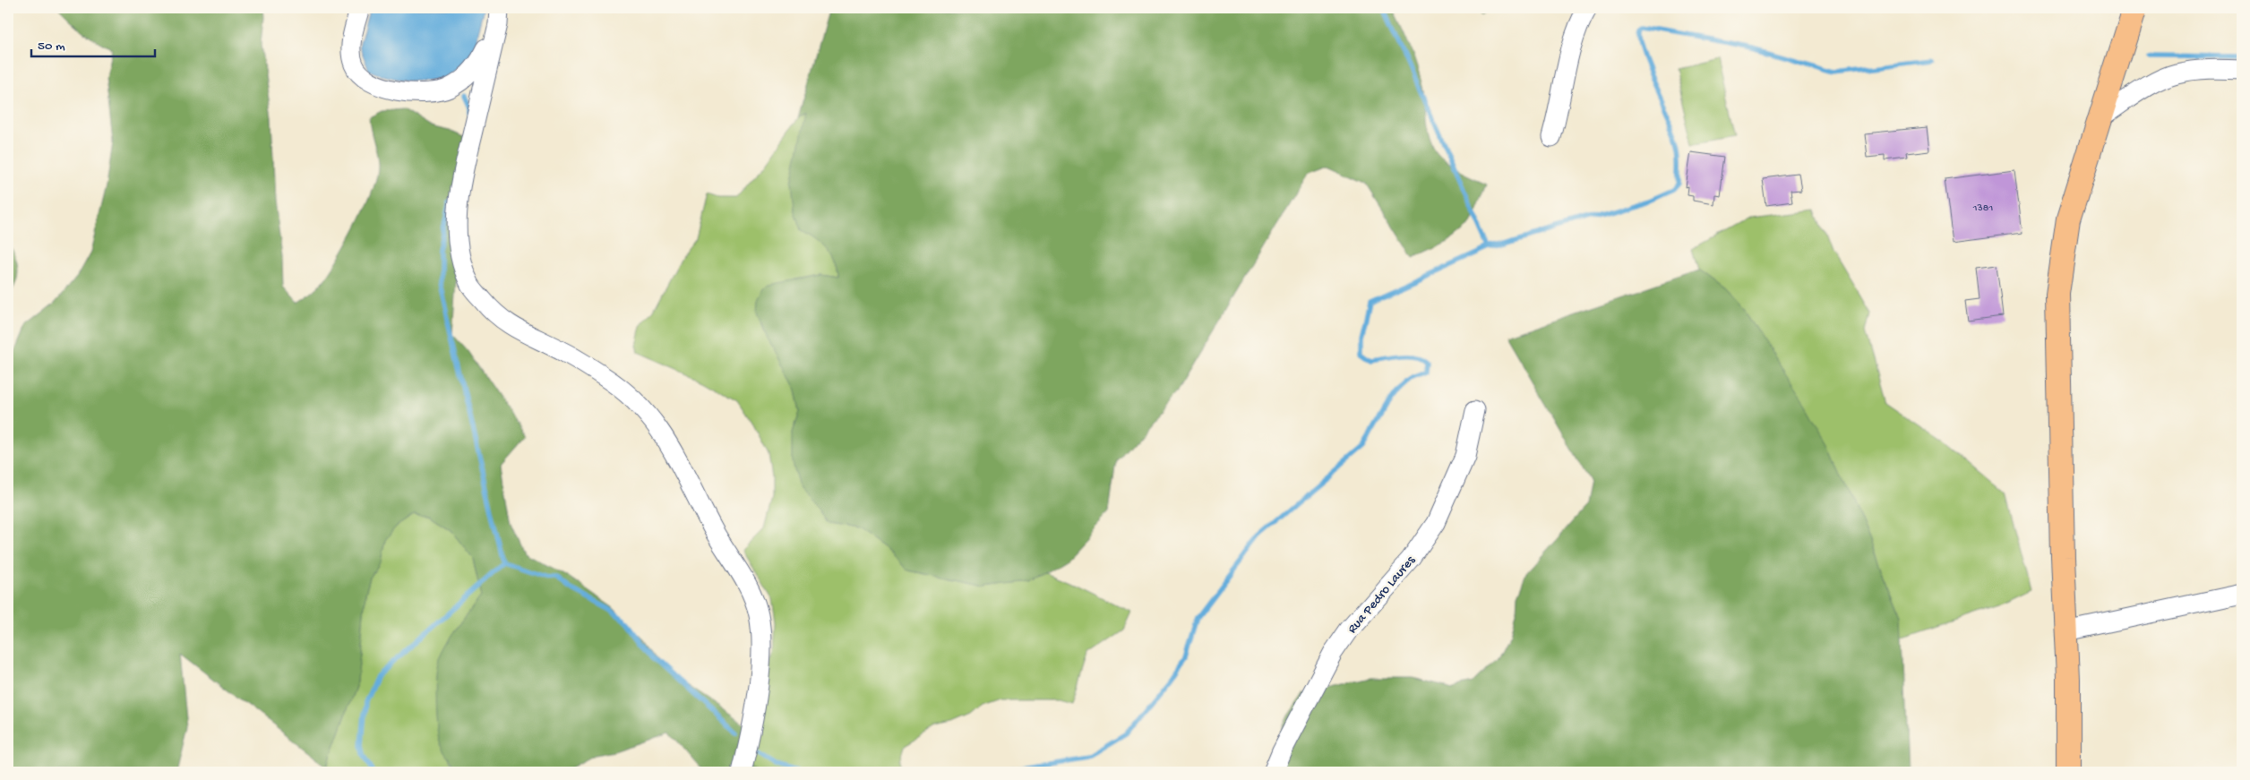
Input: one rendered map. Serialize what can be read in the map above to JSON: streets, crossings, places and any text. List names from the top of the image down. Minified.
{"streets":{"street":["Rua Pedro Laures"]},"house_numbers":["1381"],"scale_bar":"50 m"}
